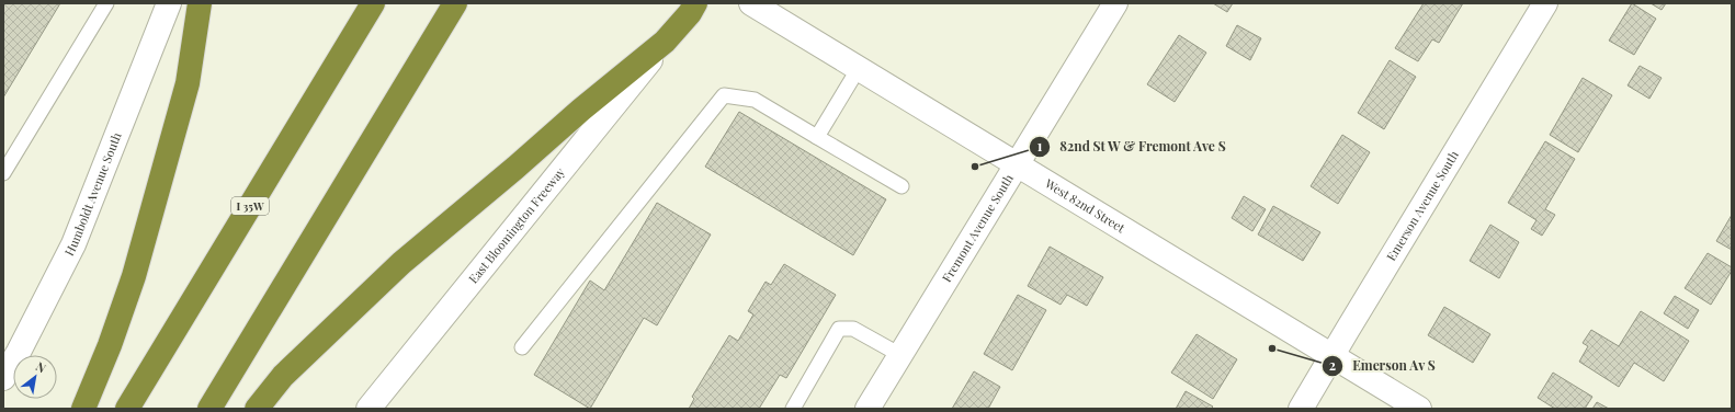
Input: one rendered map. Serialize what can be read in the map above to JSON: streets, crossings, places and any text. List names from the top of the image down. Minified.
{"streets":{"highway":["I 35W"],"street":["Humboldt Avenue South","West 82nd Street","Emerson Avenue South","East Bloomington Freeway","Fremont Avenue South"]},"crossings":[["West 82nd Street","Emerson Avenue South"],["West 82nd Street","Fremont Avenue South"]],"places":["82nd St W & Fremont Ave S","Emerson Av S"],"north":"top right"}
